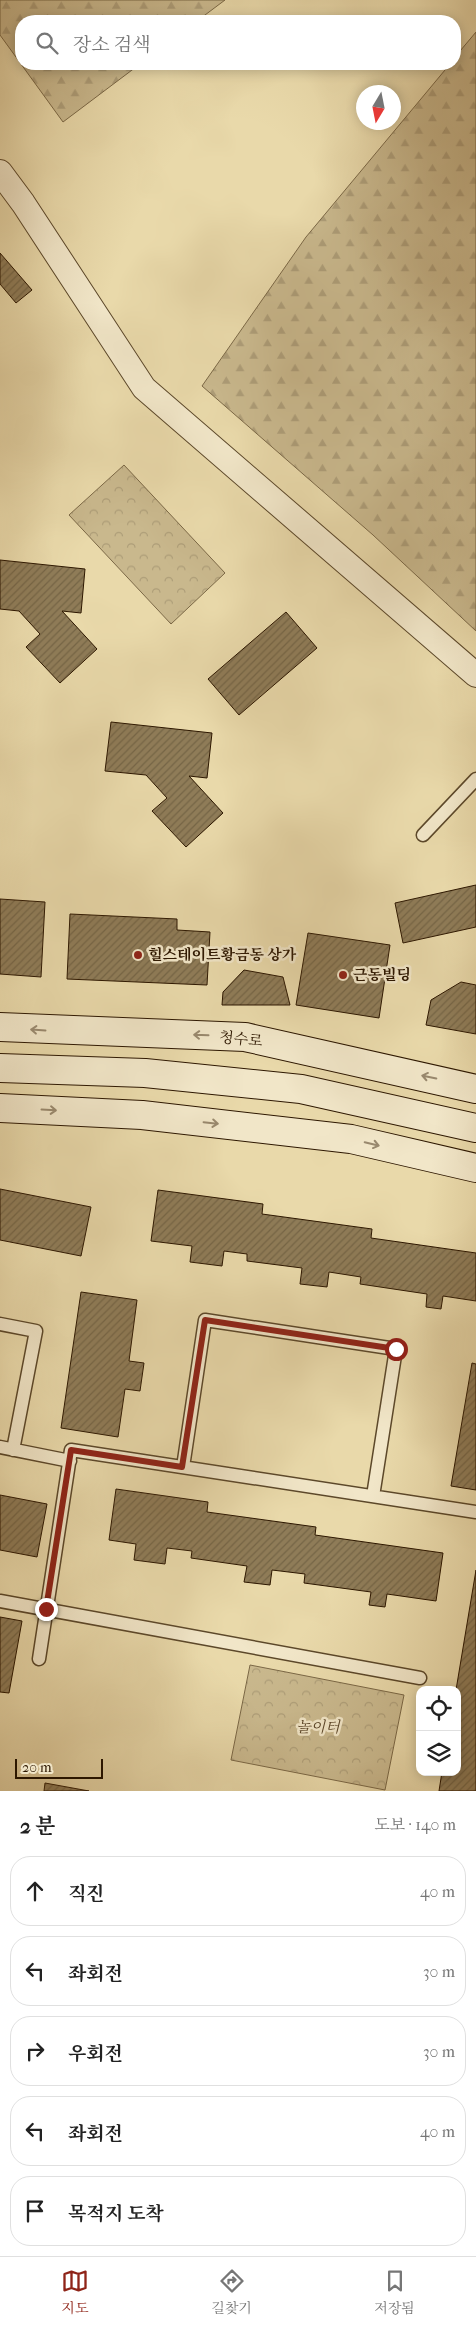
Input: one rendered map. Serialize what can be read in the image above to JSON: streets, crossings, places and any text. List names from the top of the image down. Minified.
{"streets":{"main road":["청수로"]},"parks":["놀이터"],"places":["힐스테이트황금동 상가","근동빌딩"],"scale_bar":"20 m","north":"bottom","page":{"search":"장소 검색","scale":"20 m","heading":["2 분","도보 · 140 m"],"list":[["직진","40 m"],["좌회전","30 m"],["우회전","30 m"],["좌회전","40 m"],"목적지 도착"],"nav":["지도","길찾기","저장됨"]}}
